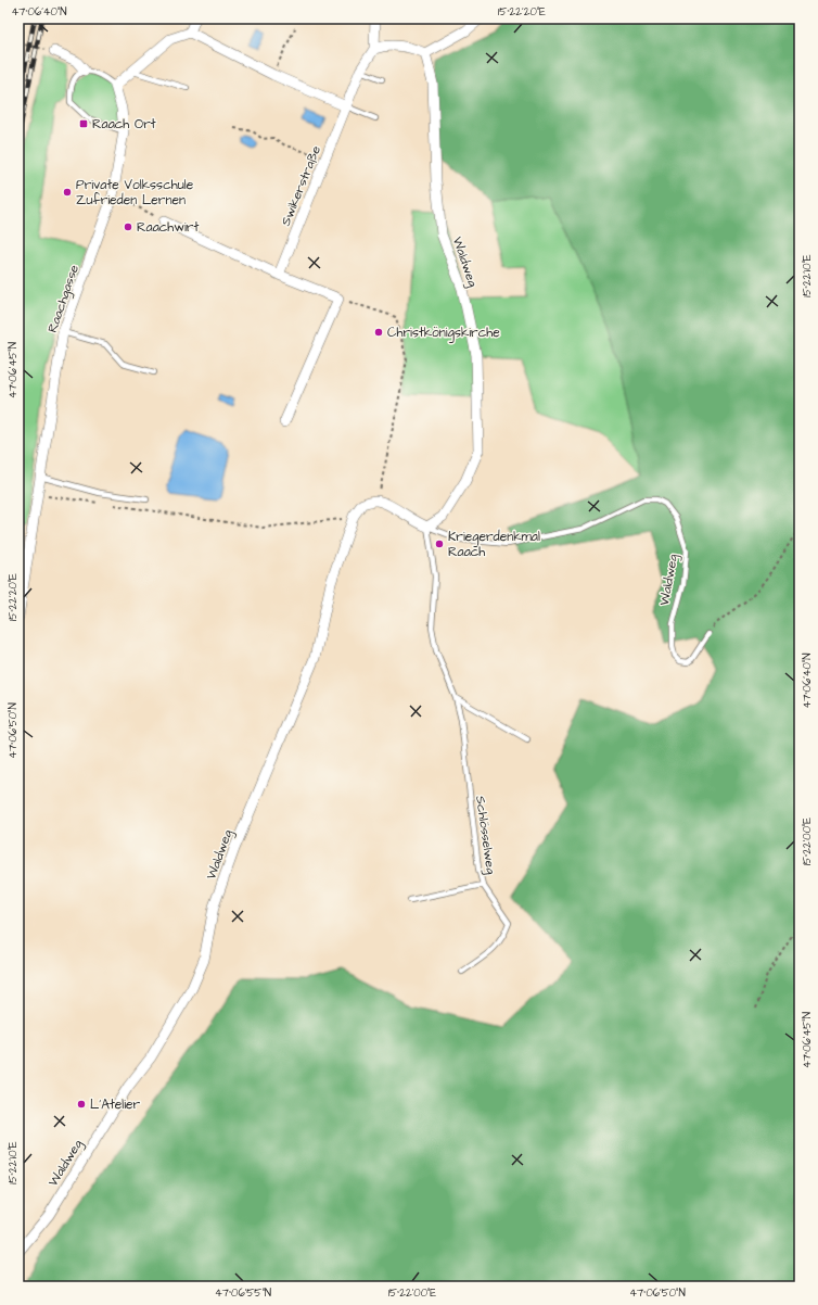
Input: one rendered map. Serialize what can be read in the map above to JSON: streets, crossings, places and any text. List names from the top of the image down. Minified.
{"streets":{"street":["Swikerstraße","Waldweg","Raachgasse"],"lane":["Schlösselweg"]},"crossings":[["Waldweg","Schlösselweg"]],"places":{"transit":["Raach Ort"],"other":["Private Volksschule Zufrieden Lernen","Raachwirt","Christkönigskirche","Kriegerdenkmal Raach","L'Atelier"]},"coordinates":["47°06'40\"N","15°22'20\"E","15°22'10\"E","47°06'45\"N","47°06'50\"N","15°22'00\"E","47°06'55\"N"]}
